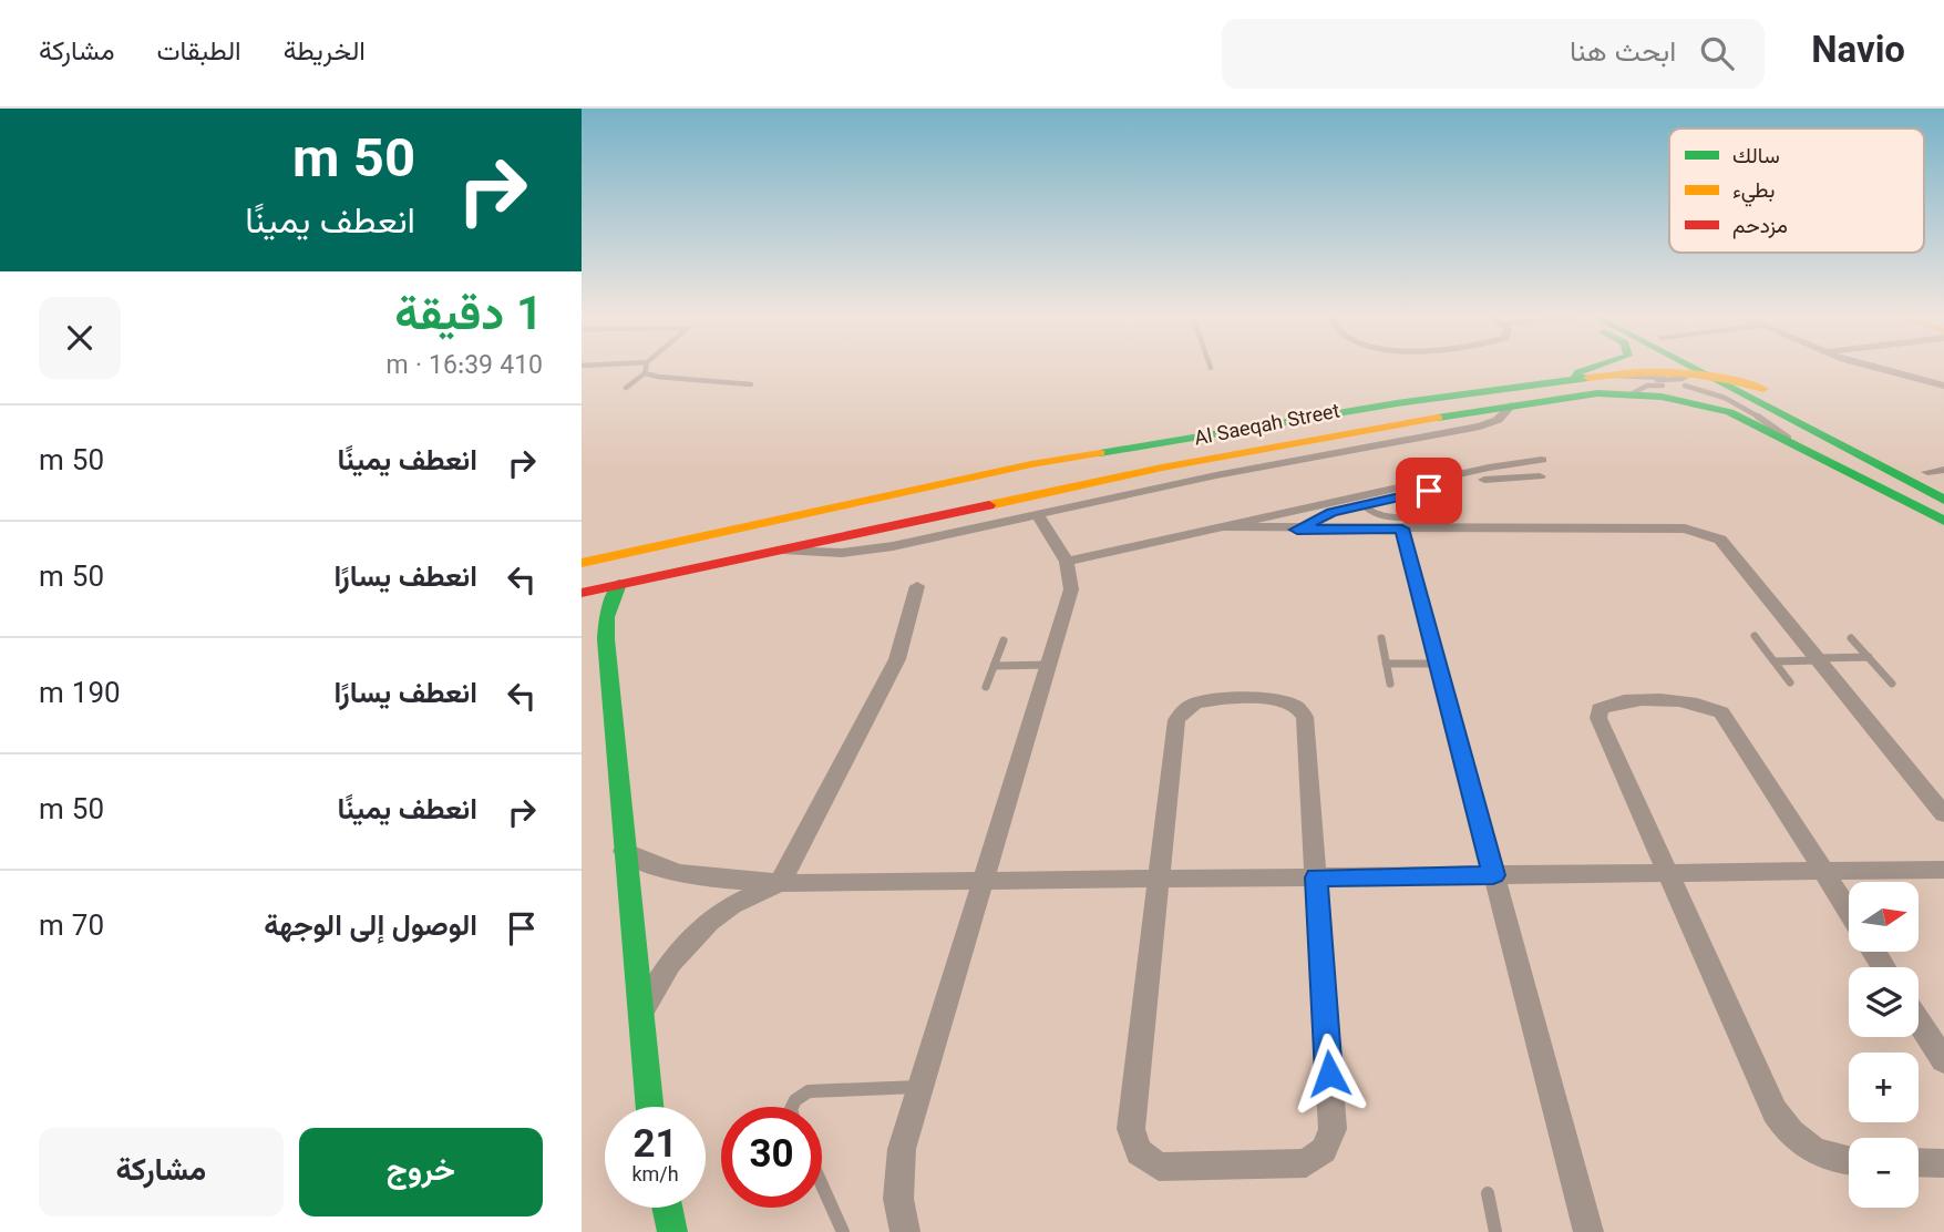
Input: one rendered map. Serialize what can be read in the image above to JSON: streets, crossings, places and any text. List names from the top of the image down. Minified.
{"streets":{"main road":["Al Saeqah Street"]},"legend":["سالك","بطيء","مزدحم"],"north":"right","page":{"header":"Navio","search":"ابحث هنا","nav":["الخريطة","الطبقات","مشاركة"],"turn":["50 m","انعطف يمينًا"],"heading":["1 دقيقة","410 m · 16:39"],"list":[{"name":"انعطف يمينًا","value":"50 m"},{"name":"انعطف يسارًا","value":"50 m"},{"name":"انعطف يسارًا","value":"190 m"},{"name":"انعطف يمينًا","value":"50 m"},{"name":"الوصول إلى الوجهة","value":"70 m"}],"map_buttons":["+","−"],"speed":"21 km/h","limit":"30","buttons":["خروج","مشاركة"]}}
